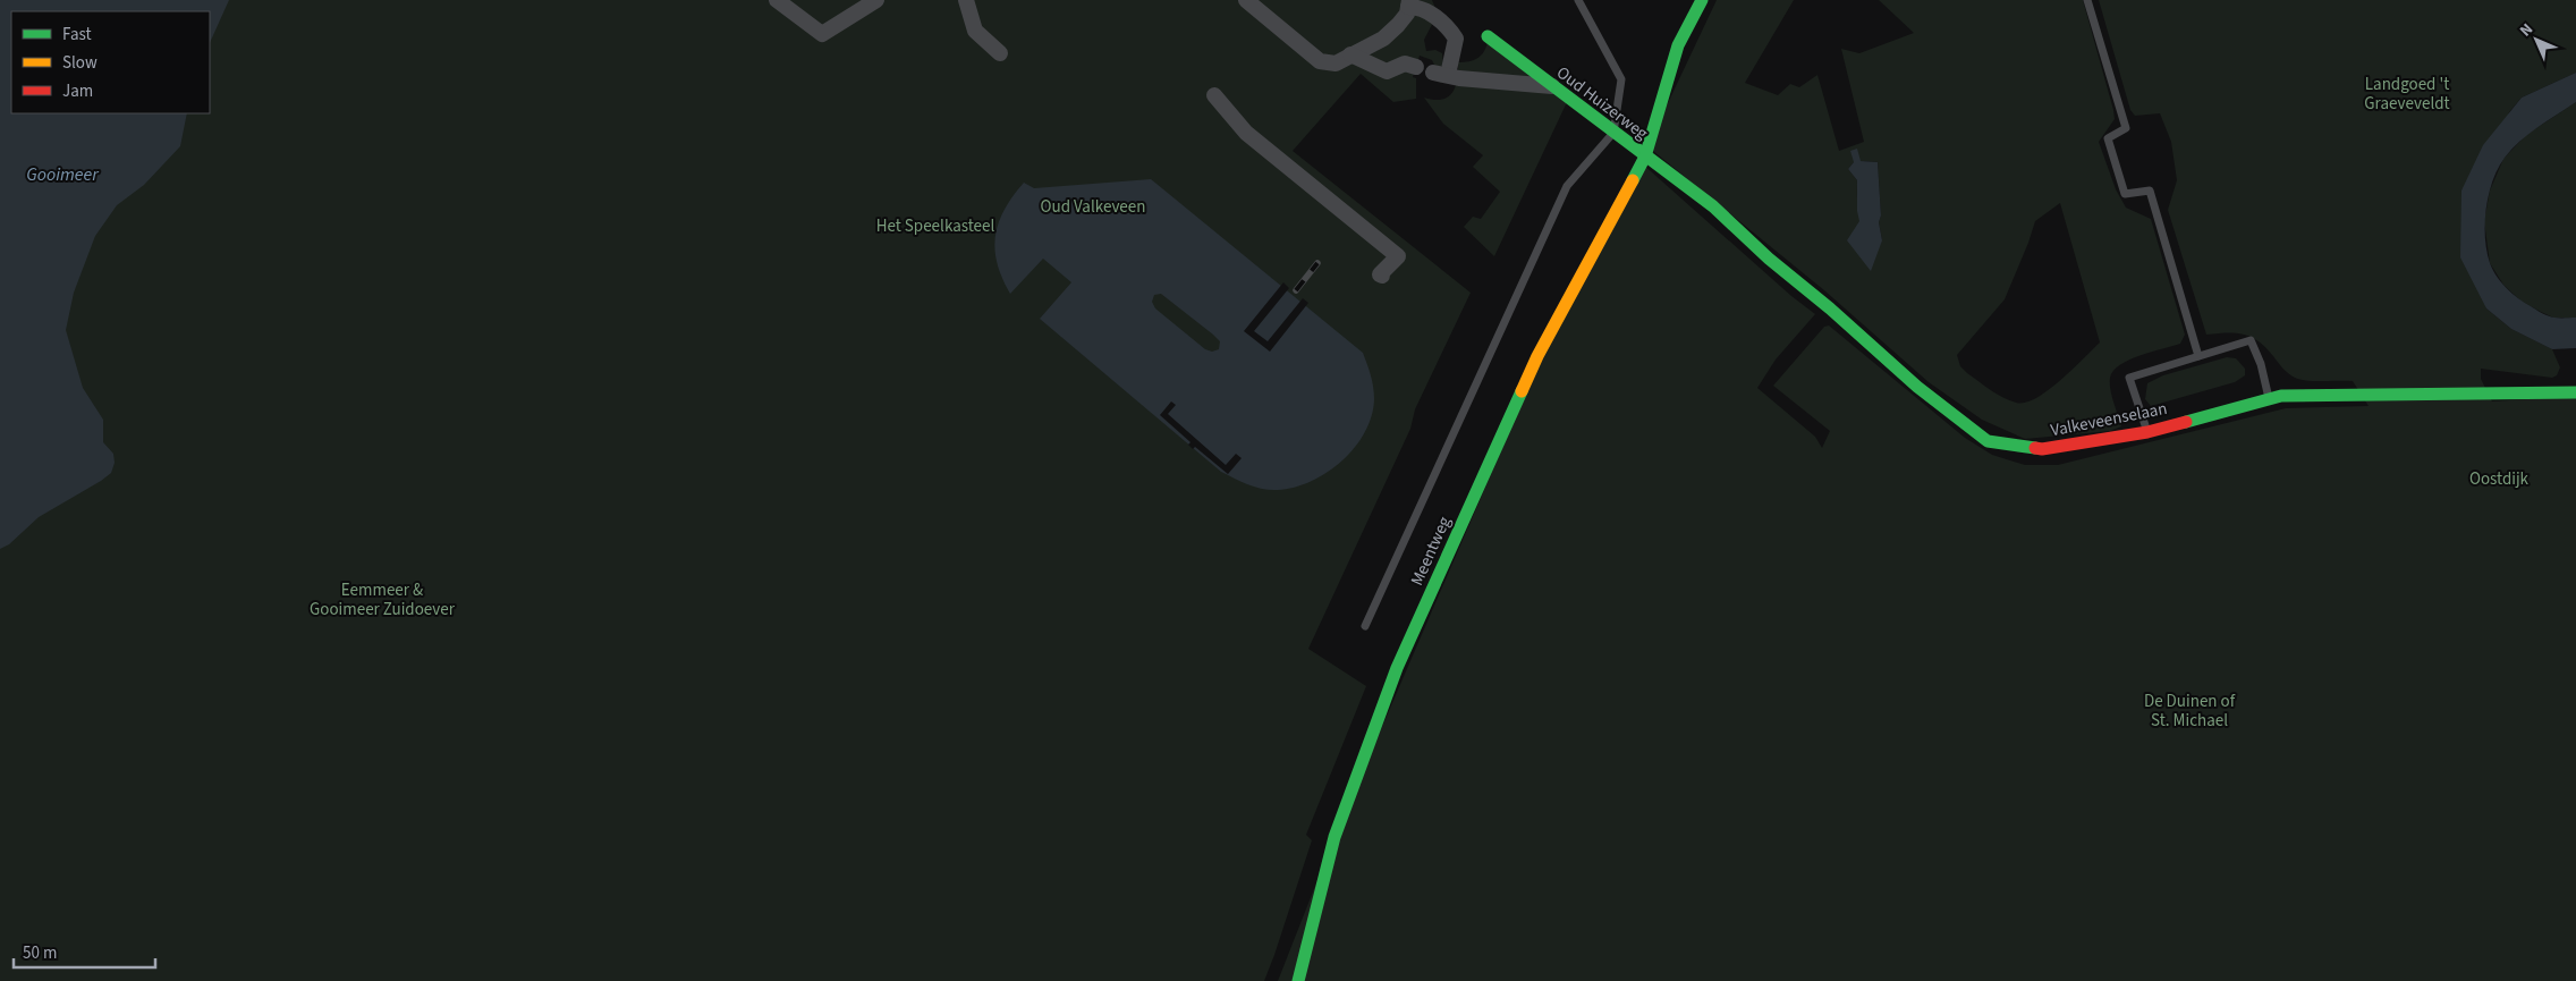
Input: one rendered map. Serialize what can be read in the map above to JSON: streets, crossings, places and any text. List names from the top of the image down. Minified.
{"streets":{"street":["Oud Huizerweg","Valkeveenselaan","Meentweg"]},"crossings":[["Oud Huizerweg","Valkeveenselaan"],["Oud Huizerweg","Meentweg"],["Valkeveenselaan","Meentweg"]],"water":["Gooimeer"],"parks":["Landgoed 't Graeveveldt","Oud Valkeveen","Het Speelkasteel","Oostdijk","Eemmeer & Gooimeer Zuidoever","De Duinen of St. Michael"],"legend":["Fast","Slow","Jam"],"scale_bar":"50 m","north":"top left"}
